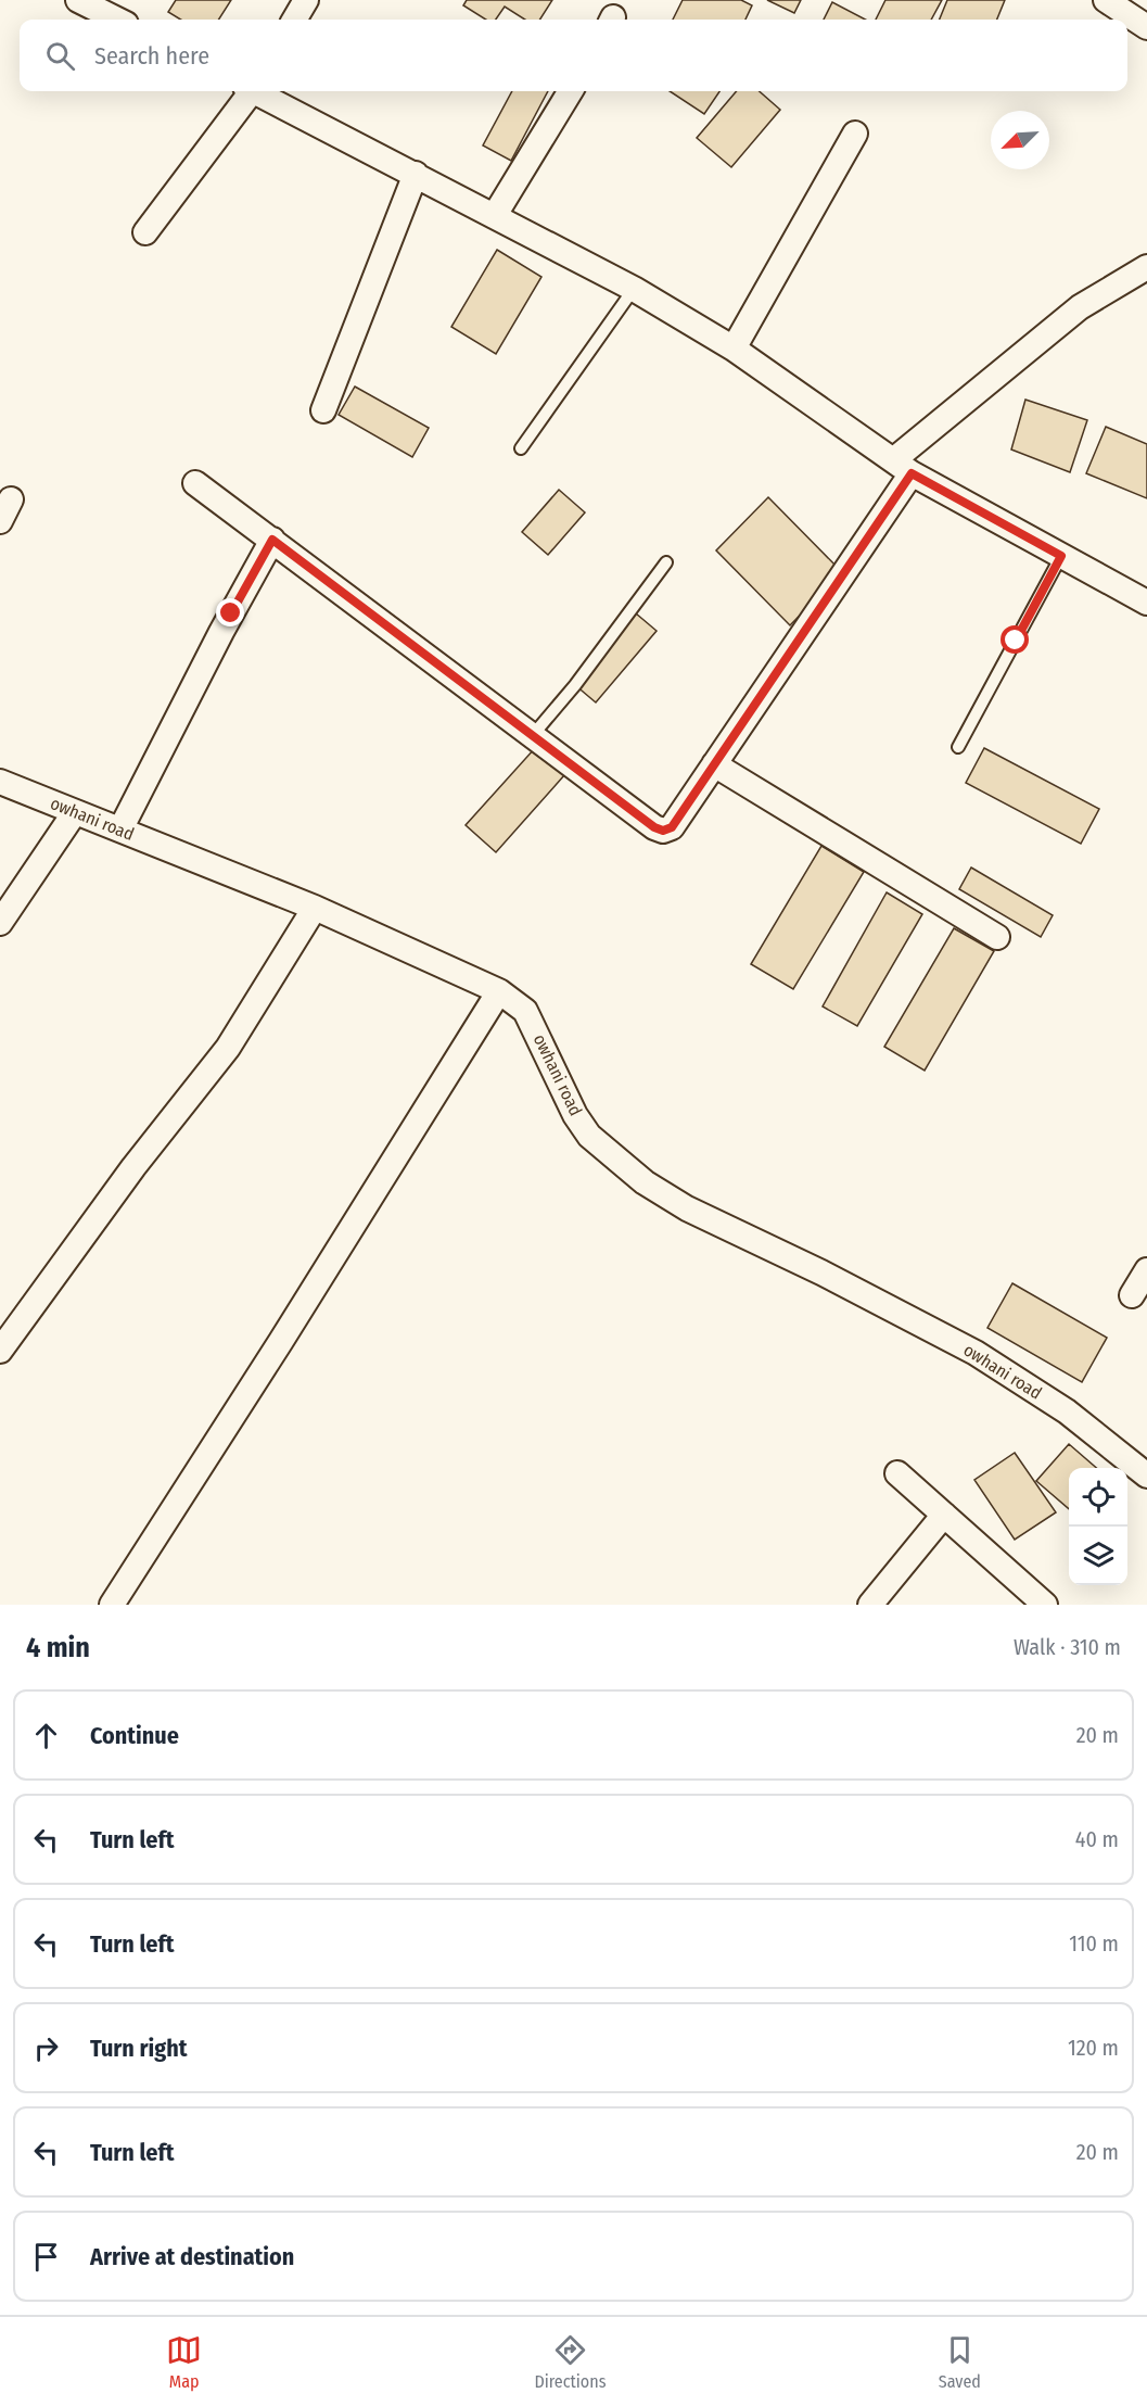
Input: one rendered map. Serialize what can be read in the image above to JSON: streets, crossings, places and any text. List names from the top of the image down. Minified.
{"streets":{"street":["owhani road"]},"north":"bottom left","page":{"search":"Search here","heading":["4 min","Walk · 310 m"],"list":[["Continue","20 m"],["Turn left","40 m"],["Turn left","110 m"],["Turn right","120 m"],["Turn left","20 m"],"Arrive at destination"],"nav":["Map","Directions","Saved"]}}
